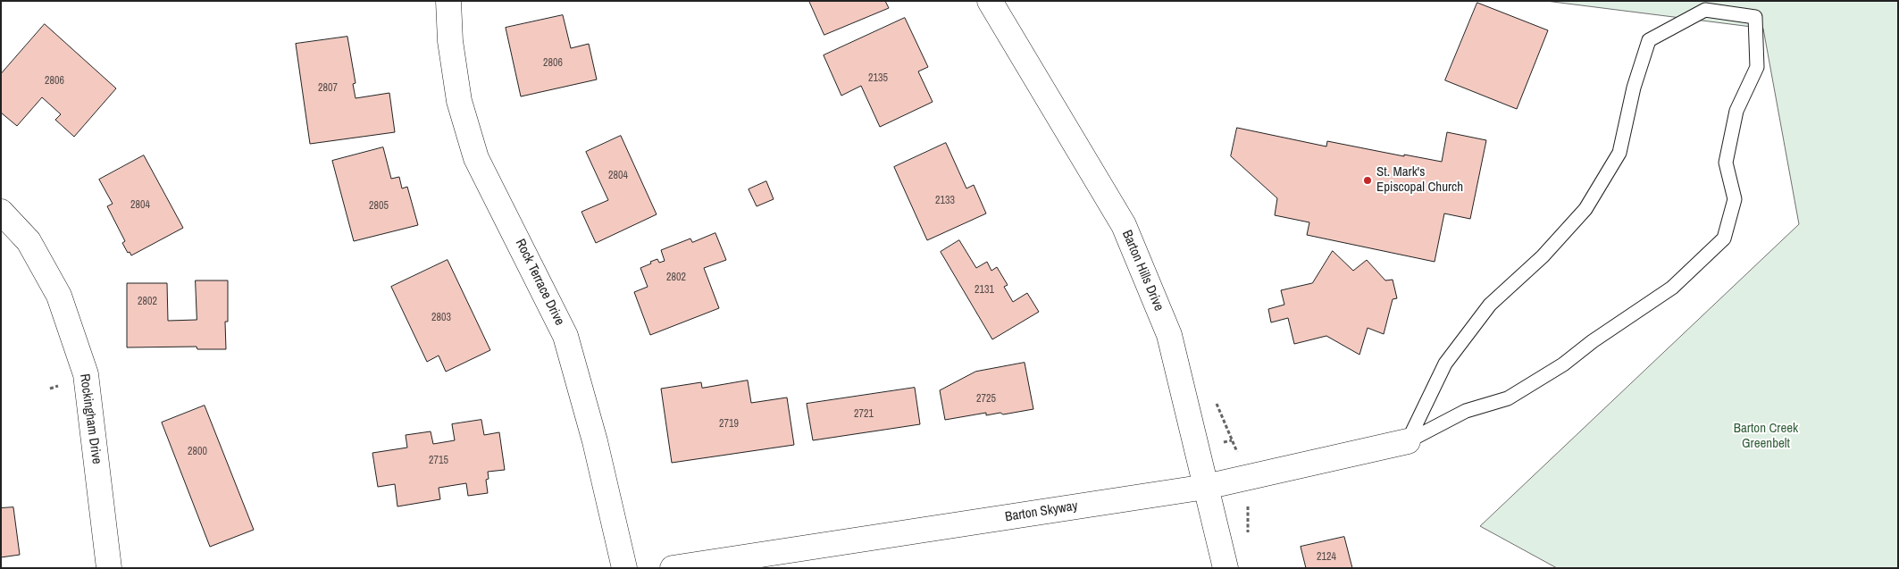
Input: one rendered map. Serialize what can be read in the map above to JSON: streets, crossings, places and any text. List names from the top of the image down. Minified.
{"streets":{"street":["Barton Hills Drive","Rock Terrace Drive","Rockingham Drive","Barton Skyway"]},"crossings":[["Barton Hills Drive","Barton Skyway"]],"parks":["Barton Creek Greenbelt"],"places":["St. Mark's Episcopal Church"],"house_numbers":["2806","2135","2806","2807","2804","2133","2804","2805","2802","2131","2802","2803","2725","2721","2719","2800","2715","2124"]}
